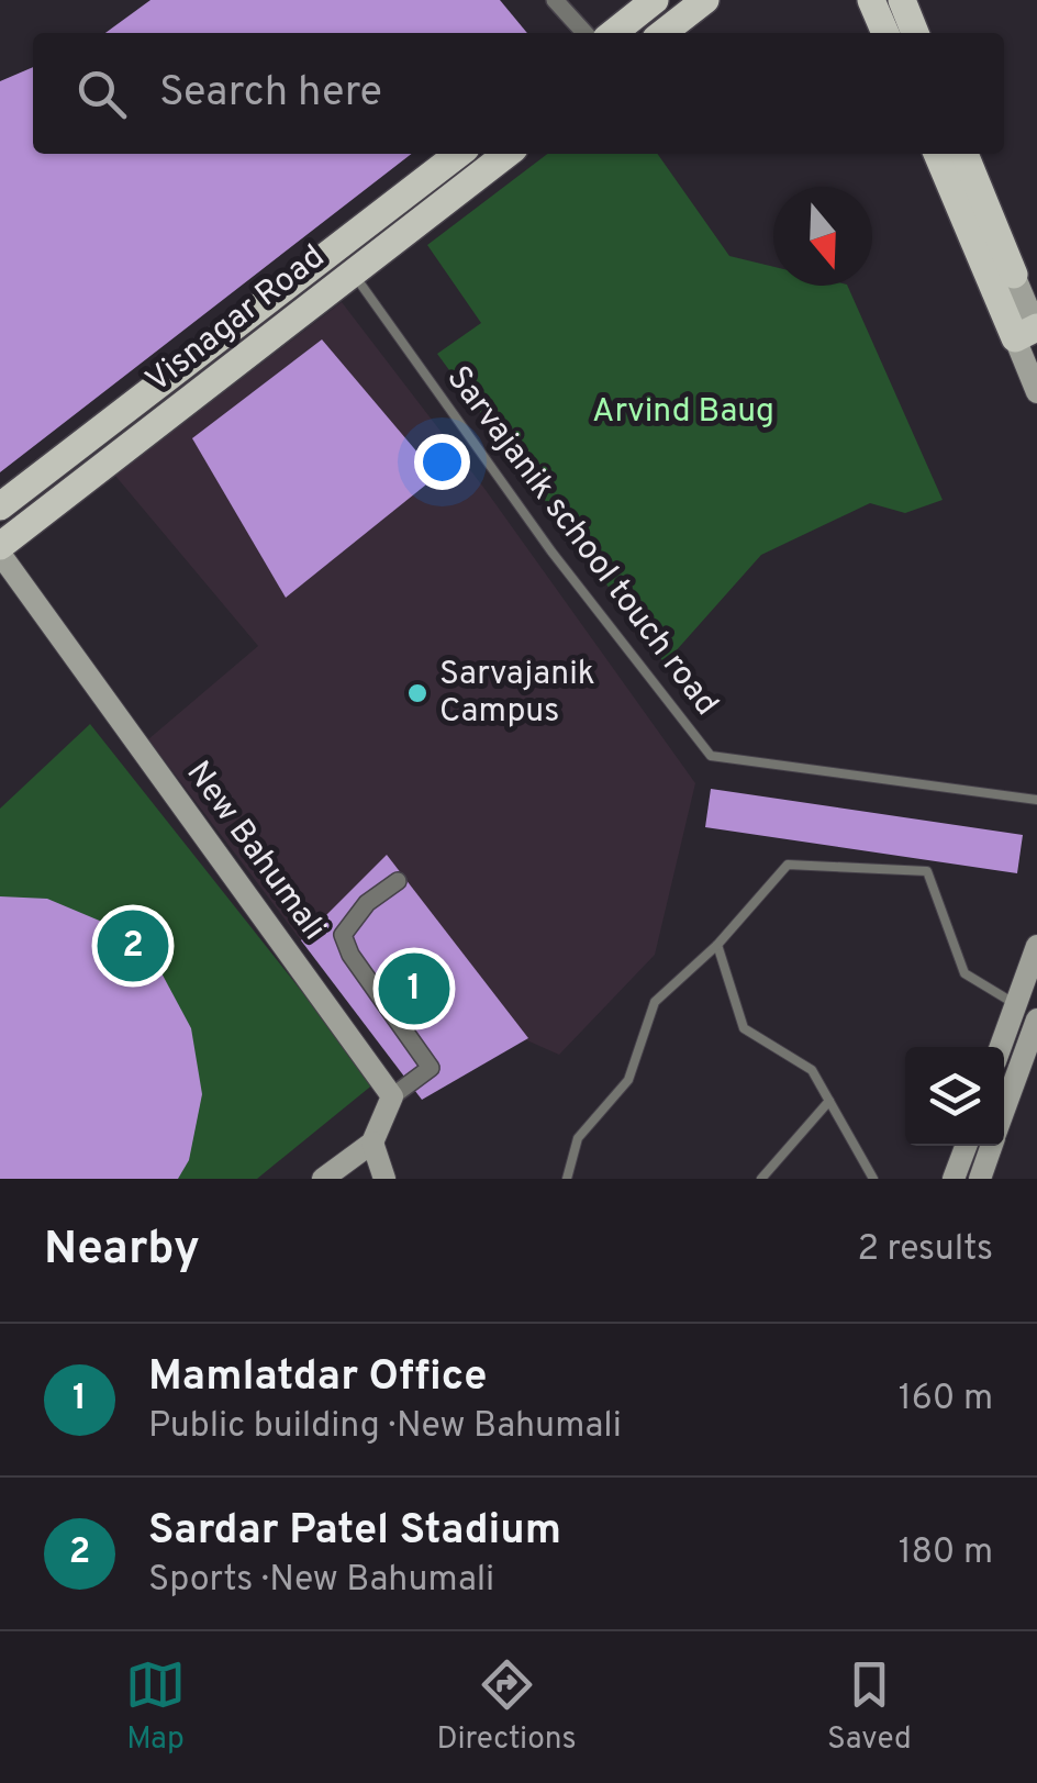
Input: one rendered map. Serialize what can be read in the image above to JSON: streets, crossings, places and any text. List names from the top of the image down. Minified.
{"streets":{"main road":["Visnagar Road"],"street":["New Bahumali"],"lane":["Sarvajanik school touch road"]},"crossings":[["Visnagar Road","Sarvajanik school touch road"],["Visnagar Road","New Bahumali"]],"parks":["Arvind Baug"],"places":["Sarvajanik Campus"],"north":"bottom","page":{"search":"Search here","pins":["2","1"],"heading":["Nearby","2 results"],"list":[{"mark":"1","name":"Mamlatdar Office","note":"Public building · New Bahumali","value":"160 m"},{"mark":"2","name":"Sardar Patel Stadium","note":"Sports · New Bahumali","value":"180 m"}],"nav":["Map","Directions","Saved"]}}
